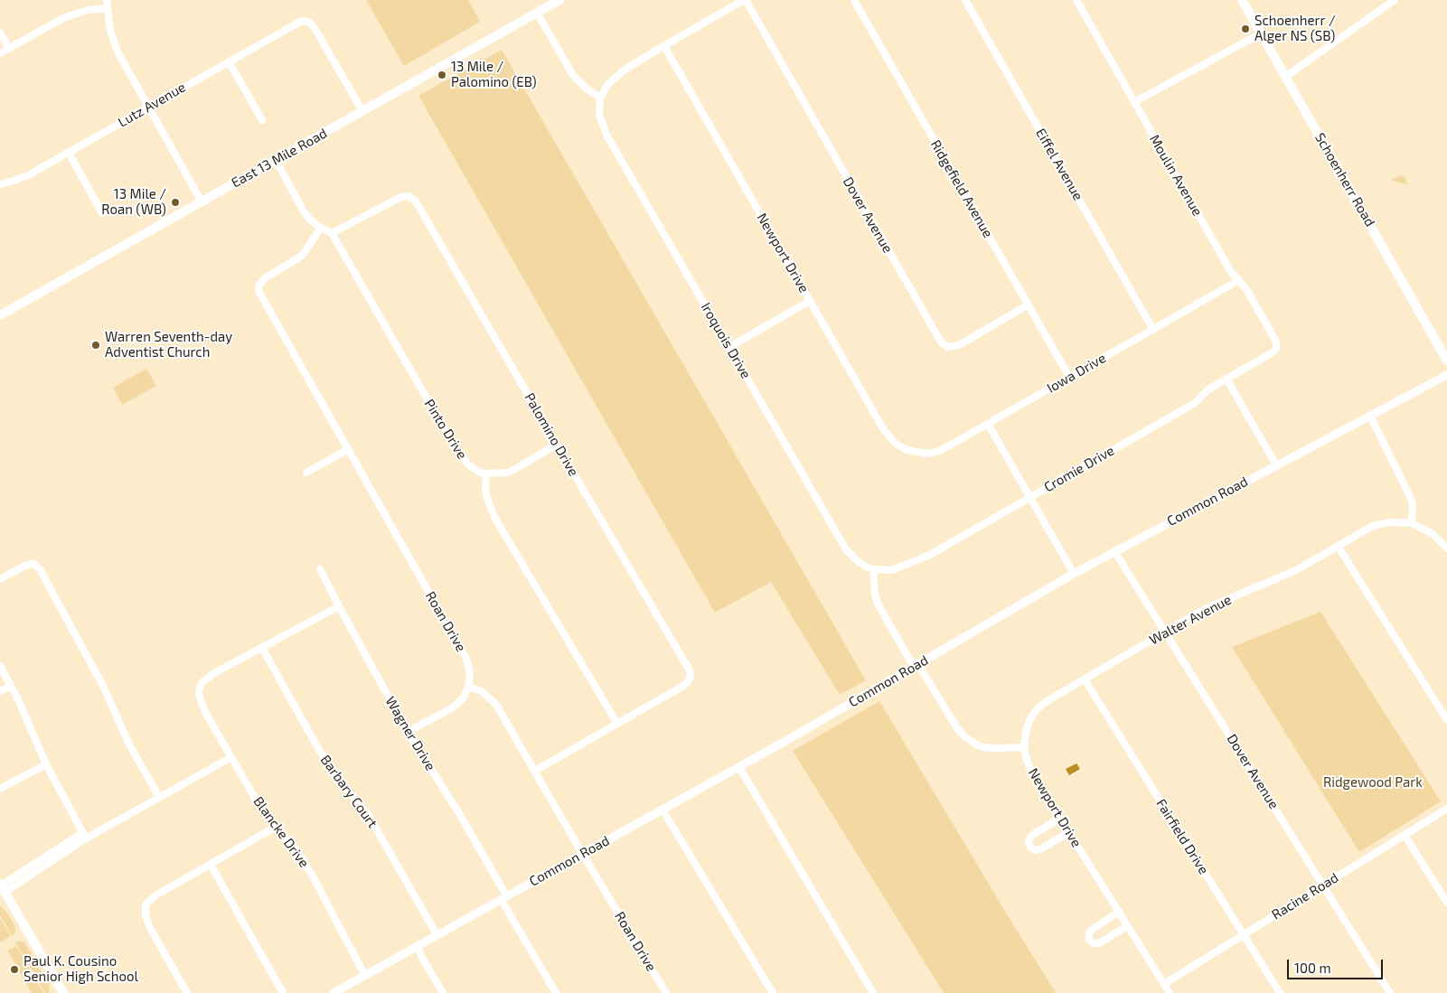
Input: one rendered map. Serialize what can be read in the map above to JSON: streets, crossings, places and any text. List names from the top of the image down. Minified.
{"streets":{"main road":["East 13 Mile Road","Schoenherr Road"],"street":["Lutz Avenue","Eiffel Avenue","Moulin Avenue","Ridgefield Avenue","Dover Avenue","Newport Drive","Iroquois Drive","Iowa Drive","Pinto Drive","Palomino Drive","Cromie Drive","Common Road","Walter Avenue","Roan Drive","Wagner Drive","Barbary Court","Blancke Drive","Fairfield Drive","Racine Road"]},"crossings":[["Lutz Avenue","East 13 Mile Road"],["Eiffel Avenue","Iowa Drive"],["Moulin Avenue","Iowa Drive"],["Moulin Avenue","Cromie Drive"],["Ridgefield Avenue","Dover Avenue"],["Ridgefield Avenue","Iowa Drive"],["Dover Avenue","Common Road"],["Dover Avenue","Walter Avenue"],["Dover Avenue","Racine Road"],["Newport Drive","Iowa Drive"],["Newport Drive","Walter Avenue"],["Newport Drive","Racine Road"],["Iroquois Drive","Cromie Drive"],["Pinto Drive","Palomino Drive"],["Common Road","Roan Drive"],["Common Road","Wagner Drive"],["Common Road","Barbary Court"],["Common Road","Blancke Drive"],["Walter Avenue","Fairfield Drive"],["Barbary Court","Blancke Drive"],["Fairfield Drive","Racine Road"]],"parks":["Ridgewood Park"],"places":["Schoenherr / Alger NS (SB)","13 Mile / Palomino (EB)","13 Mile / Roan (WB)","Warren Seventh-day Adventist Church","Paul K. Cousino Senior High School"],"scale_bar":"100 m"}
